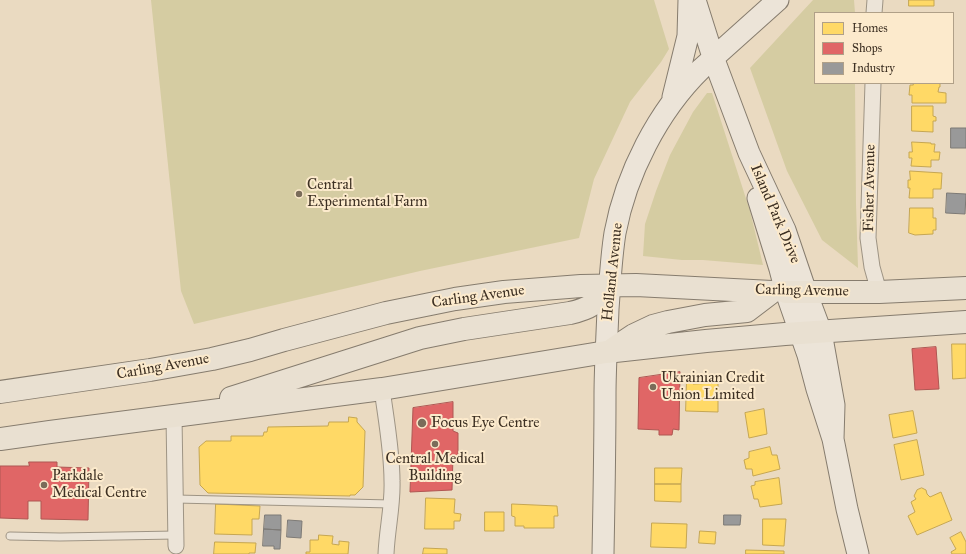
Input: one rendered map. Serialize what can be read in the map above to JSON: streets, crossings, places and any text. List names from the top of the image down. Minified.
{"streets":{"main road":["Island Park Drive","Holland Avenue","Carling Avenue"],"street":["Fisher Avenue"]},"crossings":[["Fisher Avenue","Carling Avenue"],["Island Park Drive","Holland Avenue"],["Island Park Drive","Carling Avenue"],["Holland Avenue","Carling Avenue"]],"places":["Central Experimental Farm","Ukrainian Credit Union Limited","Focus Eye Centre","Central Medical Building","Parkdale Medical Centre"],"legend":["Homes","Shops","Industry"]}
